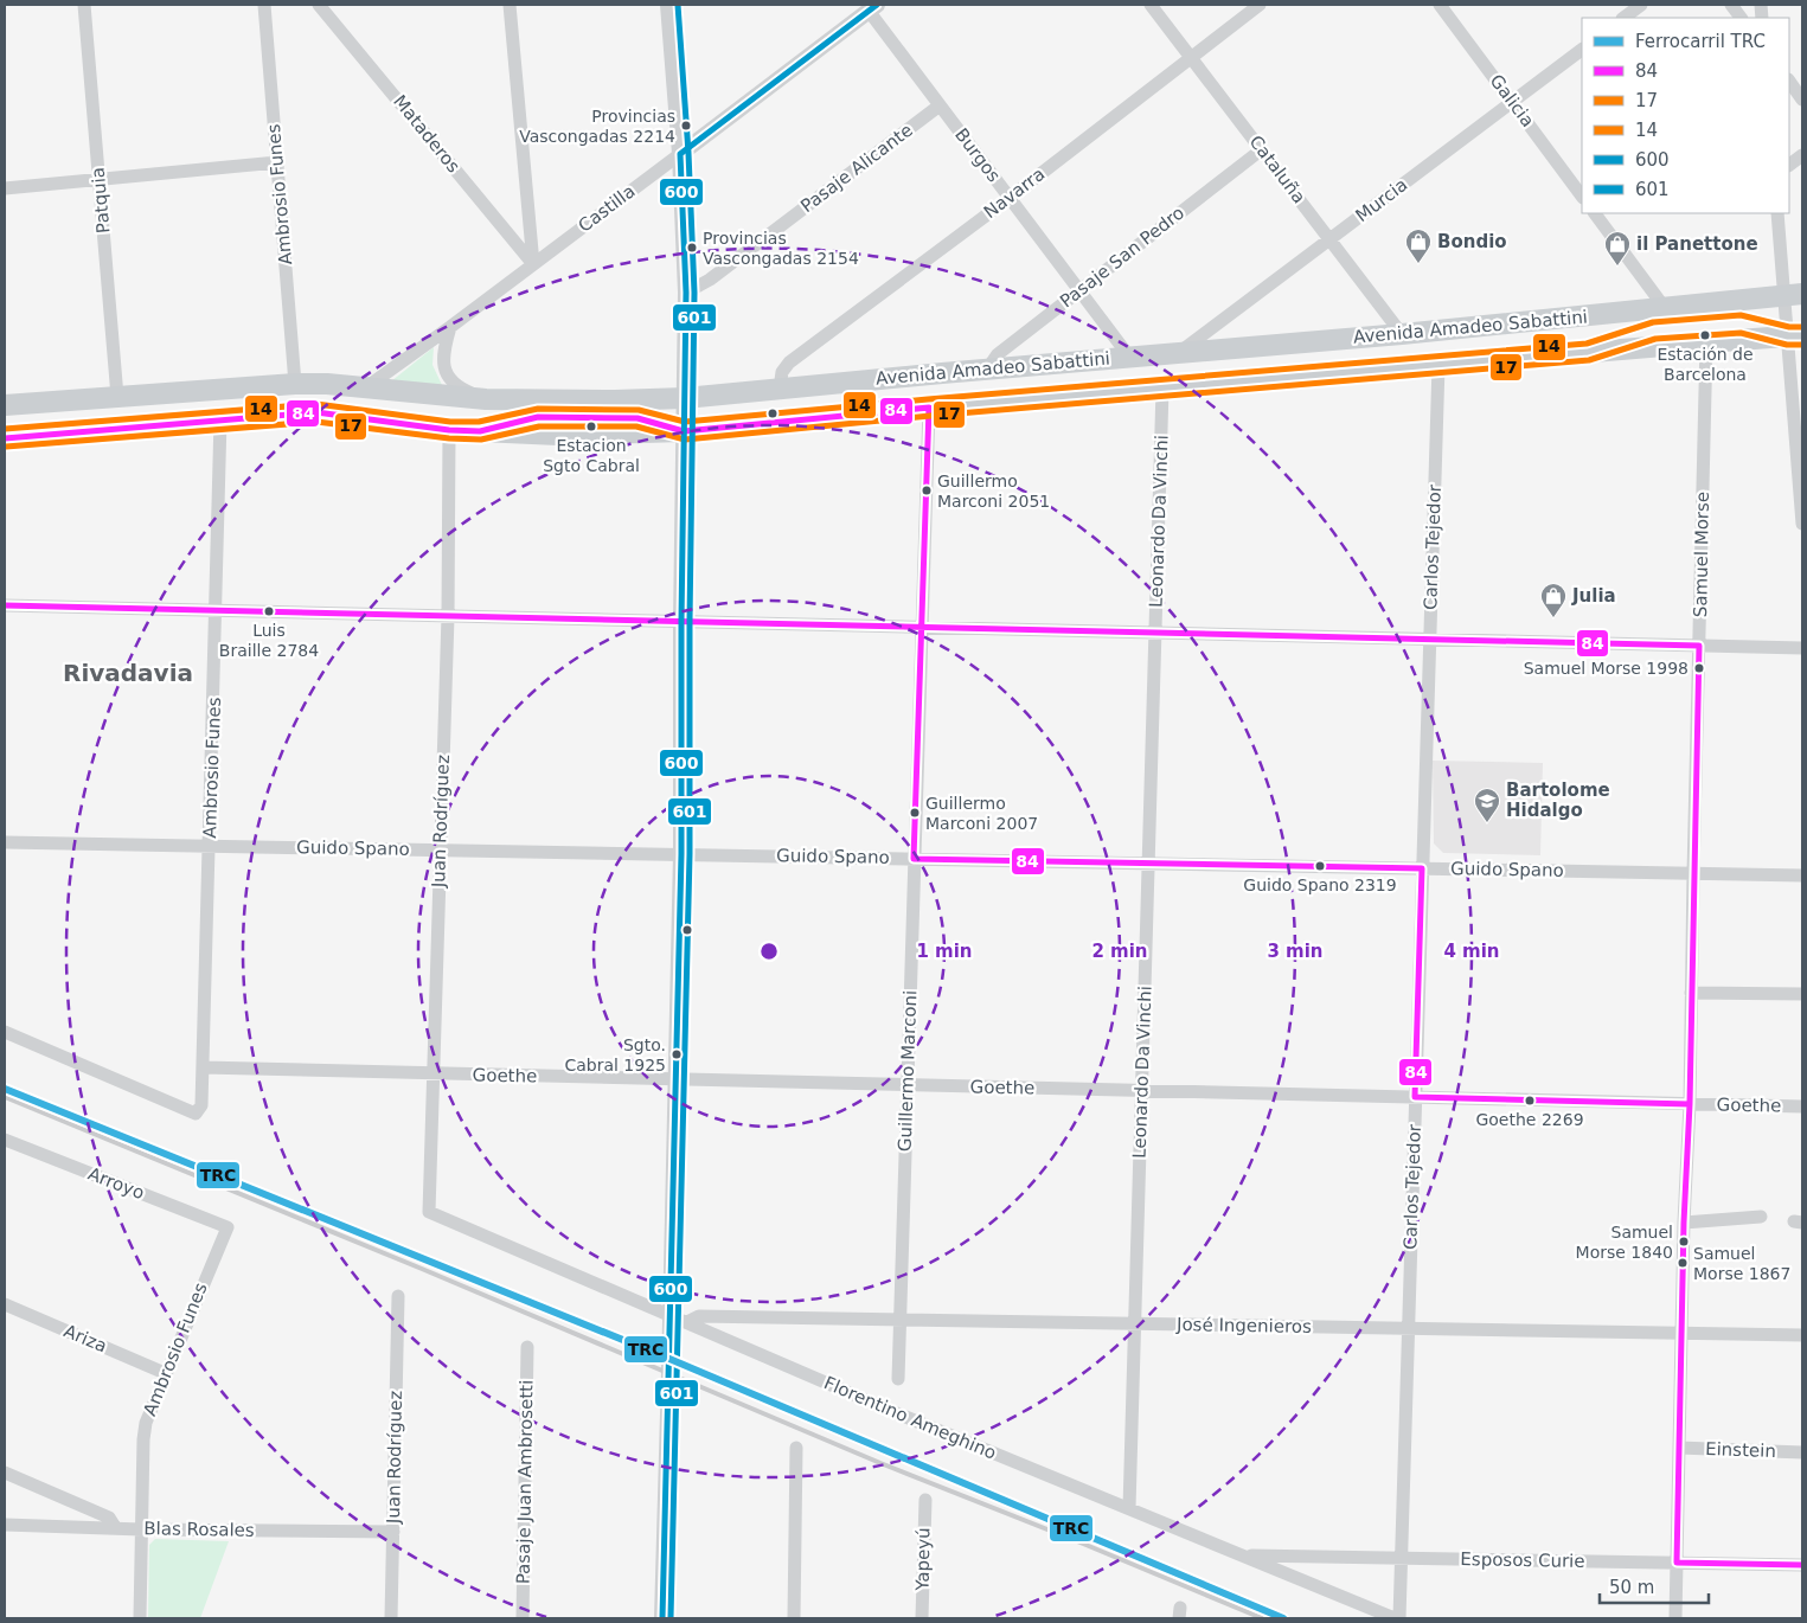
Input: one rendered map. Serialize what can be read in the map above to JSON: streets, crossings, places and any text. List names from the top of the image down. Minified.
{"streets":{"main road":["Avenida Amadeo Sabattini"],"street":["Galicia","Mataderos","Burgos","Pasaje Alicante","Cataluña","Navarra","Ambrosio Funes","Patquia","Murcia","Castilla","Pasaje San Pedro","Leonardo Da Vinchi","Carlos Tejedor","Samuel Morse","Juan Rodríguez","Guido Spano","Guillermo Marconi","Goethe","Arroyo","José Ingenieros","Ariza","Florentino Ameghino","Einstein","Pasaje Juan Ambrosetti","Blas Rosales","Yapeyú","Esposos Curie"]},"crossings":[["Galicia","Murcia"],["Mataderos","Castilla"],["Burgos","Pasaje Alicante"],["Burgos","Navarra"],["Burgos","Castilla"],["Burgos","Pasaje San Pedro"],["Burgos","Avenida Amadeo Sabattini"],["Cataluña","Navarra"],["Cataluña","Murcia"],["Cataluña","Pasaje San Pedro"],["Cataluña","Avenida Amadeo Sabattini"],["Navarra","Avenida Amadeo Sabattini"],["Ambrosio Funes","Avenida Amadeo Sabattini"],["Ambrosio Funes","Guido Spano"],["Ambrosio Funes","Goethe"],["Ambrosio Funes","Arroyo"],["Ambrosio Funes","Ariza"],["Ambrosio Funes","Blas Rosales"],["Patquia","Avenida Amadeo Sabattini"],["Murcia","Avenida Amadeo Sabattini"],["Castilla","Avenida Amadeo Sabattini"],["Pasaje San Pedro","Avenida Amadeo Sabattini"],["Avenida Amadeo Sabattini","Leonardo Da Vinchi"],["Avenida Amadeo Sabattini","Carlos Tejedor"],["Avenida Amadeo Sabattini","Samuel Morse"],["Avenida Amadeo Sabattini","Juan Rodríguez"],["Avenida Amadeo Sabattini","Guillermo Marconi"],["Leonardo Da Vinchi","Guido Spano"],["Leonardo Da Vinchi","Goethe"],["Leonardo Da Vinchi","José Ingenieros"],["Leonardo Da Vinchi","Florentino Ameghino"],["Carlos Tejedor","Guido Spano"],["Carlos Tejedor","Goethe"],["Carlos Tejedor","José Ingenieros"],["Carlos Tejedor","Esposos Curie"],["Samuel Morse","Guido Spano"],["Samuel Morse","Goethe"],["Samuel Morse","José Ingenieros"],["Samuel Morse","Einstein"],["Samuel Morse","Esposos Curie"],["Juan Rodríguez","Guido Spano"],["Juan Rodríguez","Goethe"],["Juan Rodríguez","Florentino Ameghino"],["Juan Rodríguez","Blas Rosales"],["Guido Spano","Guillermo Marconi"],["Guillermo Marconi","Goethe"],["Guillermo Marconi","José Ingenieros"],["José Ingenieros","Florentino Ameghino"],["Florentino Ameghino","Esposos Curie"]],"districts":["Rivadavia"],"places":{"other":["Provincias Vascongadas 2214","Provincias Vascongadas 2154","Estación de Barcelona","Estacion Sgto Cabral","Guillermo Marconi 2051","Luis Braille 2784","Samuel Morse 1998","Guillermo Marconi 2007","Guido Spano 2319","Sgto. Cabral 1925","Goethe 2269","Samuel Morse 1840","Samuel Morse 1867"],"shop":["Bondio","il Panettone","Julia"],"school or university":["Bartolome Hidalgo"]},"lines":["transit line 600","transit line 601","transit line 14","transit line 17","transit line 84","rail line TRC"],"legend":["Ferrocarril TRC","84","17","14","600","601"],"scale_bar":"50 m","rings":["1 min","2 min","3 min","4 min"]}
